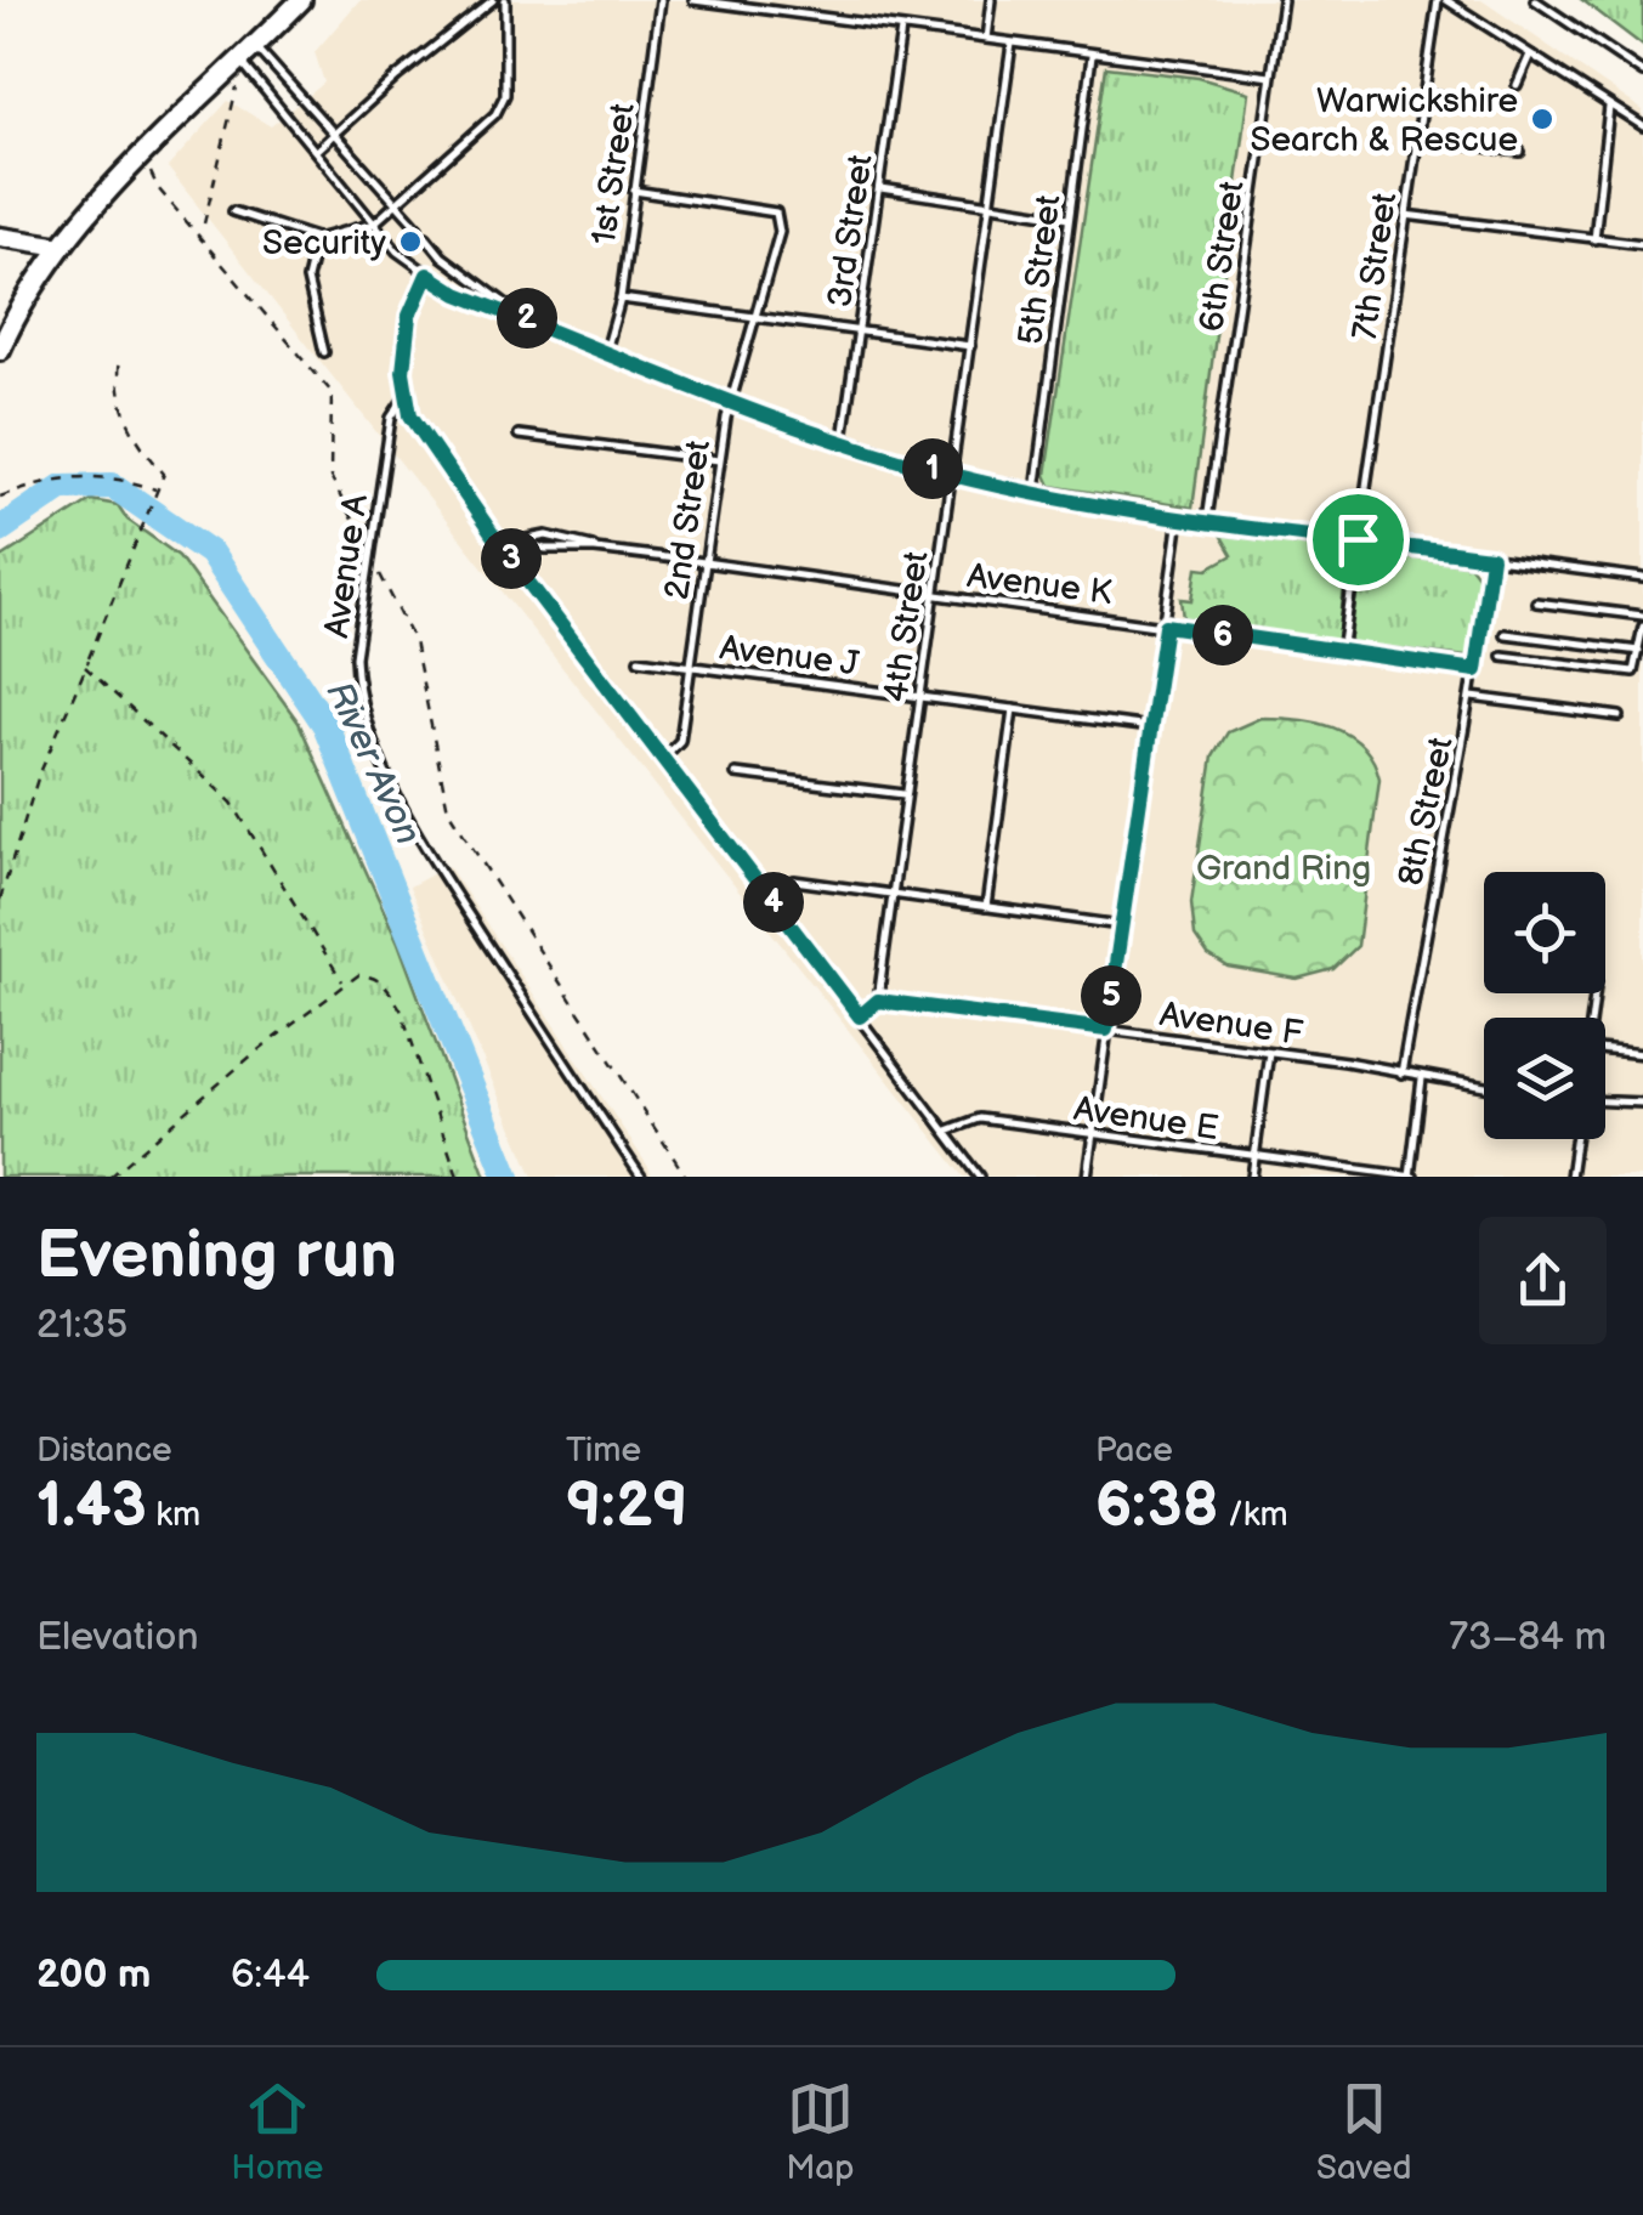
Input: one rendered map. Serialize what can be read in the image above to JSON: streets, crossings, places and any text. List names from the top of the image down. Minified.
{"streets":{"lane":["1st Street","3rd Street","6th Street","7th Street","5th Street","2nd Street","Avenue A","Avenue K","4th Street","Avenue J","8th Street","Avenue F","Avenue E"]},"crossings":[["1st Street","2nd Street"],["7th Street","Avenue K"],["2nd Street","Avenue K"],["2nd Street","Avenue J"],["Avenue K","4th Street"],["Avenue K","8th Street"],["4th Street","Avenue J"],["4th Street","Avenue F"],["8th Street","Avenue F"]],"water":["River Avon"],"parks":["Grand Ring"],"places":["Warwickshire Search & Rescue","Security"],"page":{"pins":["2","1","3","6","4","5"],"heading":["Evening run","21:35"],"stats":[["Distance","1.43 km"],["Time","9:29"],["Pace","6:38 /km"]],"chart":["Elevation","73–84 m"],"list":[{"name":"200 m","note":"6:44"}],"tabs":["Home","Map","Saved"]}}
